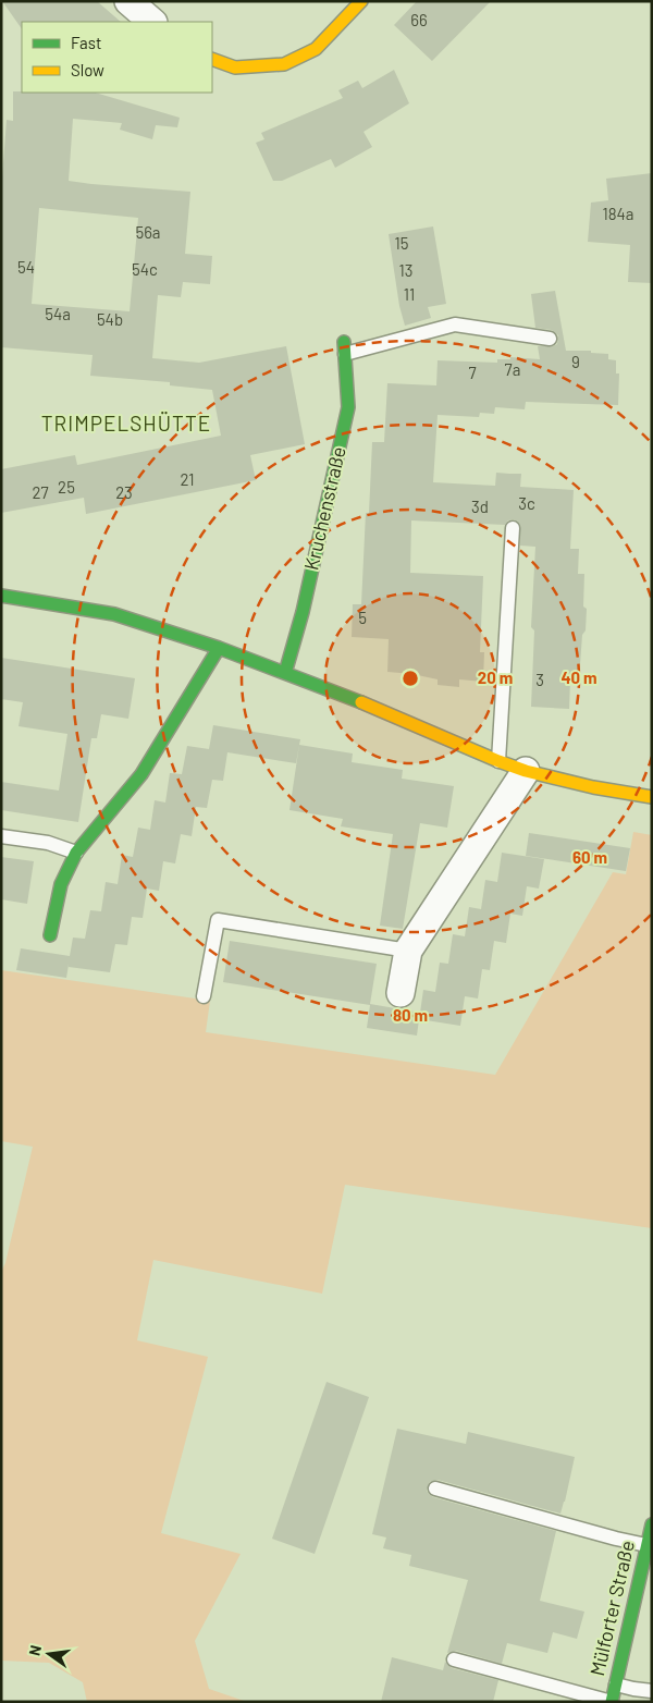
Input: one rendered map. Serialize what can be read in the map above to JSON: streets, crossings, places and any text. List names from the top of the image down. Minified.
{"streets":{"street":["Kruchenstraße","Mülforter Straße"]},"districts":["TRIMPELSHÜTTE"],"house_numbers":["66","184a","56a","15","54","54c","13","11","54a","54b","9","7a","7","21","25","27","23","3c","3d","5","3"],"legend":["Fast","Slow"],"north":"left","rings":["20 m","40 m","60 m","80 m"]}
